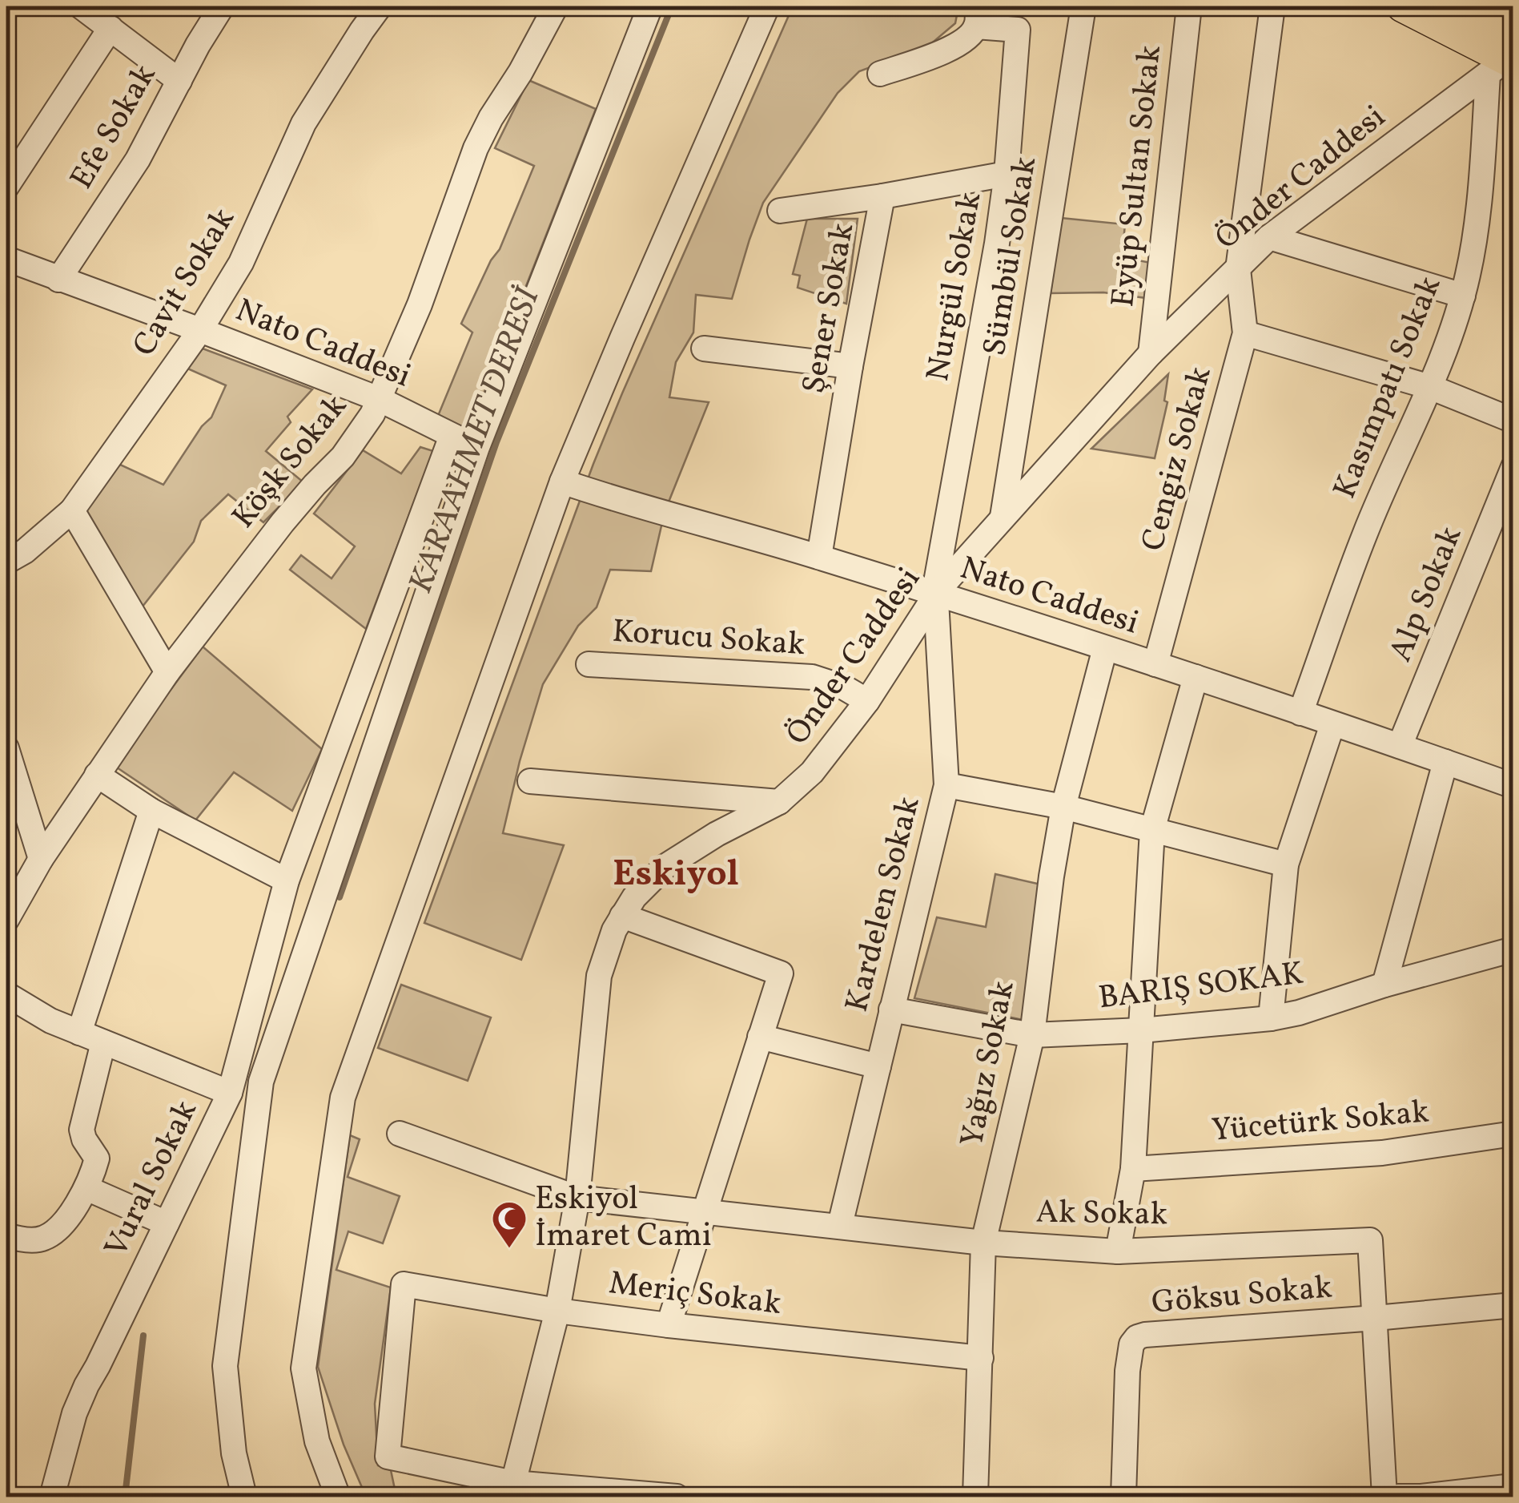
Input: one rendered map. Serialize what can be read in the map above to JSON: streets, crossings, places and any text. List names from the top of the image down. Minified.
{"streets":{"street":["Efe Sokak","Eyüp Sultan Sokak","Önder Caddesi","Sümbül Sokak","Cavit Sokak","Nurgül Sokak","Şener Sokak","Nato Caddesi","Kasımpatı Sokak","Cengiz Sokak","Köşk Sokak","Alp Sokak","Korucu Sokak","Kardelen Sokak","BARIŞ SOKAK","Yağız Sokak","Yücetürk Sokak","Vural Sokak","Ak Sokak","Meriç Sokak","Göksu Sokak"]},"crossings":[["Efe Sokak","Nato Caddesi"],["Eyüp Sultan Sokak","Önder Caddesi"],["Önder Caddesi","Sümbül Sokak"],["Önder Caddesi","Nurgül Sokak"],["Önder Caddesi","Nato Caddesi"],["Önder Caddesi","Kasımpatı Sokak"],["Önder Caddesi","Cengiz Sokak"],["Önder Caddesi","Korucu Sokak"],["Önder Caddesi","Kardelen Sokak"],["Önder Caddesi","Ak Sokak"],["Önder Caddesi","Meriç Sokak"],["Cavit Sokak","Nato Caddesi"],["Nurgül Sokak","Şener Sokak"],["Nurgül Sokak","Nato Caddesi"],["Nurgül Sokak","Kardelen Sokak"],["Şener Sokak","Nato Caddesi"],["Nato Caddesi","Kasımpatı Sokak"],["Nato Caddesi","Cengiz Sokak"],["Nato Caddesi","Köşk Sokak"],["Nato Caddesi","Alp Sokak"],["Nato Caddesi","Kardelen Sokak"],["Nato Caddesi","Yağız Sokak"],["Nato Caddesi","Vural Sokak"],["Kardelen Sokak","BARIŞ SOKAK"],["Kardelen Sokak","Ak Sokak"],["BARIŞ SOKAK","Yağız Sokak"],["Yağız Sokak","Ak Sokak"],["Yağız Sokak","Meriç Sokak"],["Ak Sokak","Göksu Sokak"]],"districts":["Eskiyol"],"water":["KARAAHMET DERESİ"],"places":{"mosque":["Eskiyol İmaret Cami"]}}
